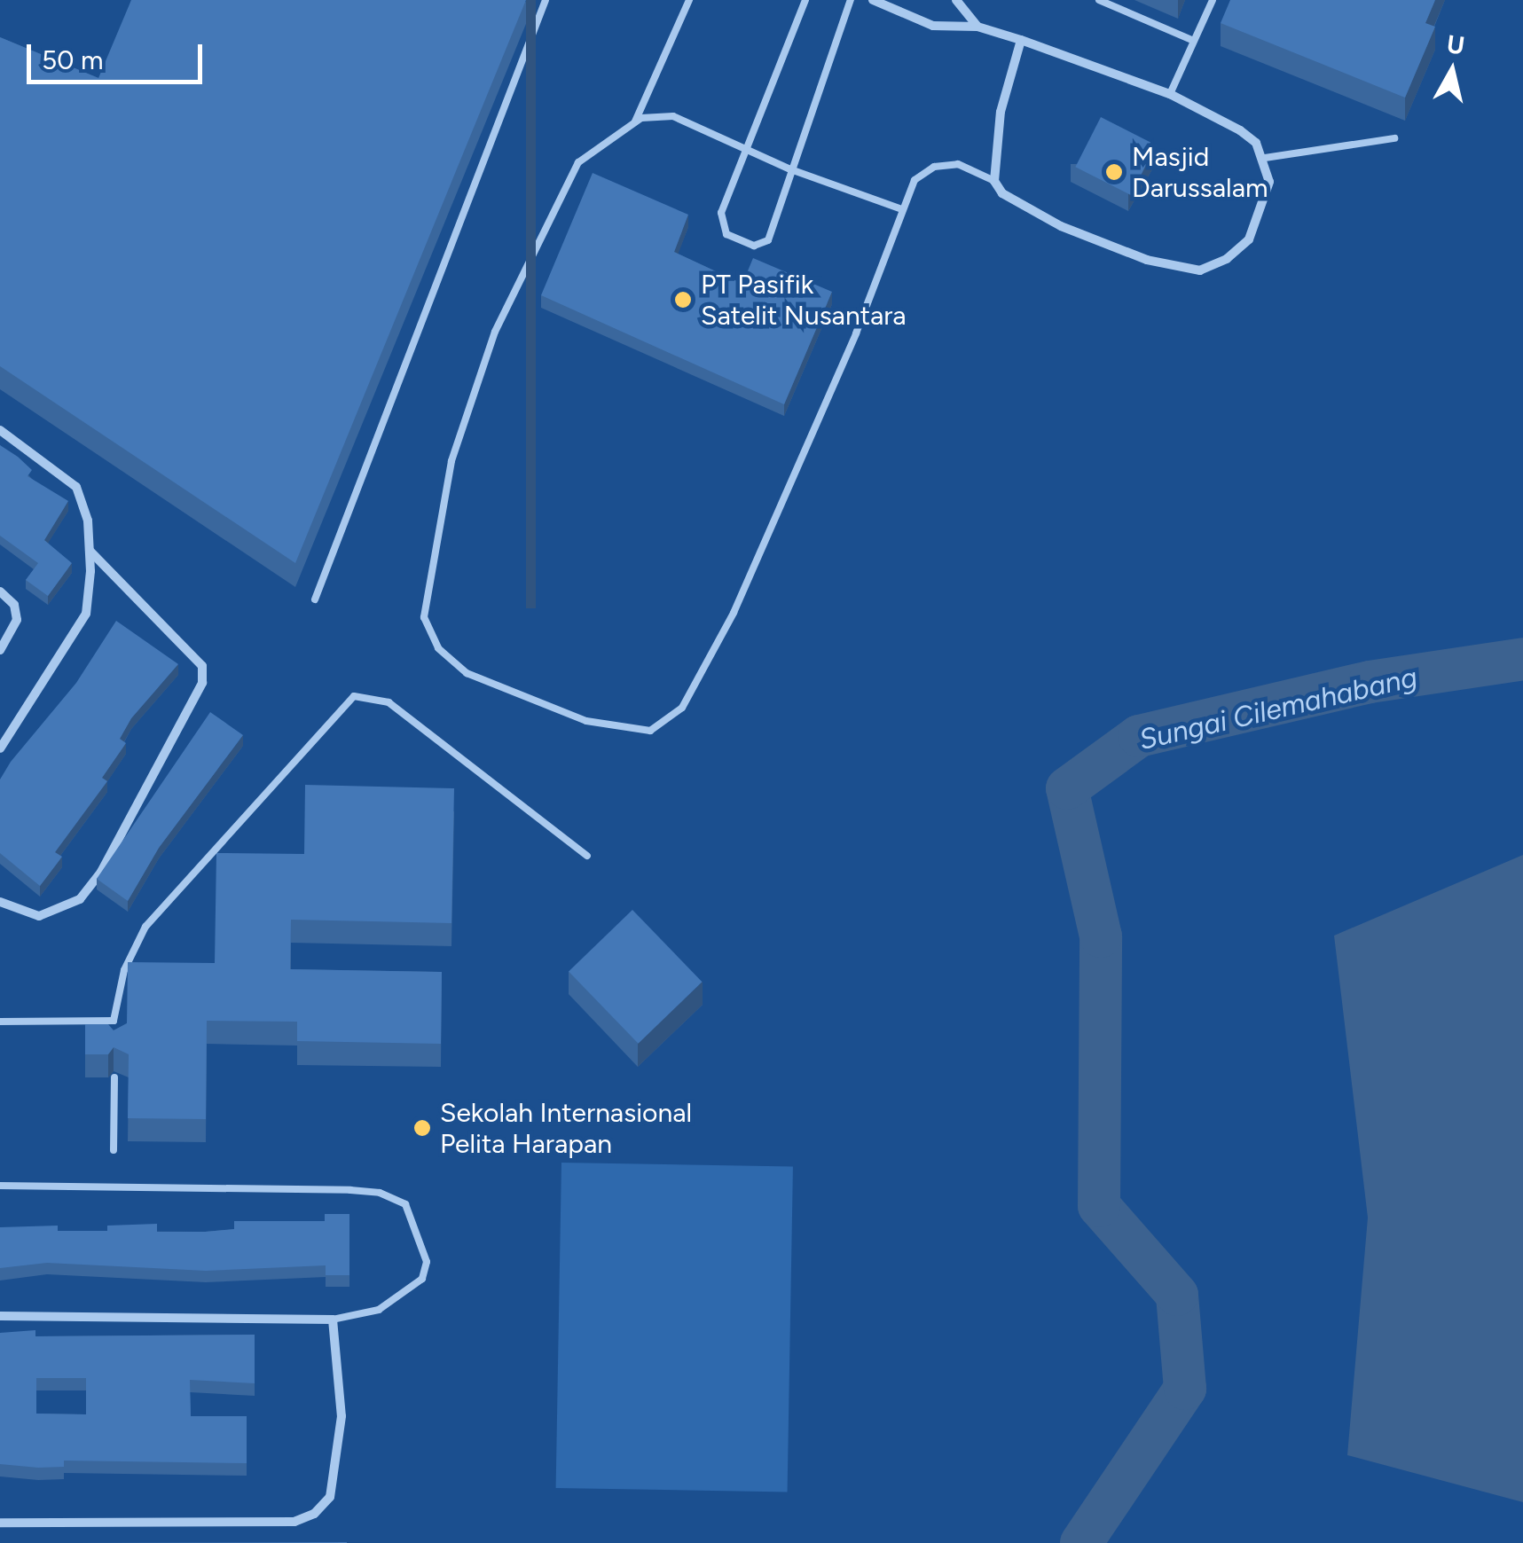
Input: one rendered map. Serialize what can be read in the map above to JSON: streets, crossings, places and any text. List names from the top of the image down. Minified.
{"water":["Sungai Cilemahabang"],"places":["Masjid Darussalam","PT Pasifik Satelit Nusantara","Sekolah Internasional Pelita Harapan"],"scale_bar":"50 m","north":"top"}
